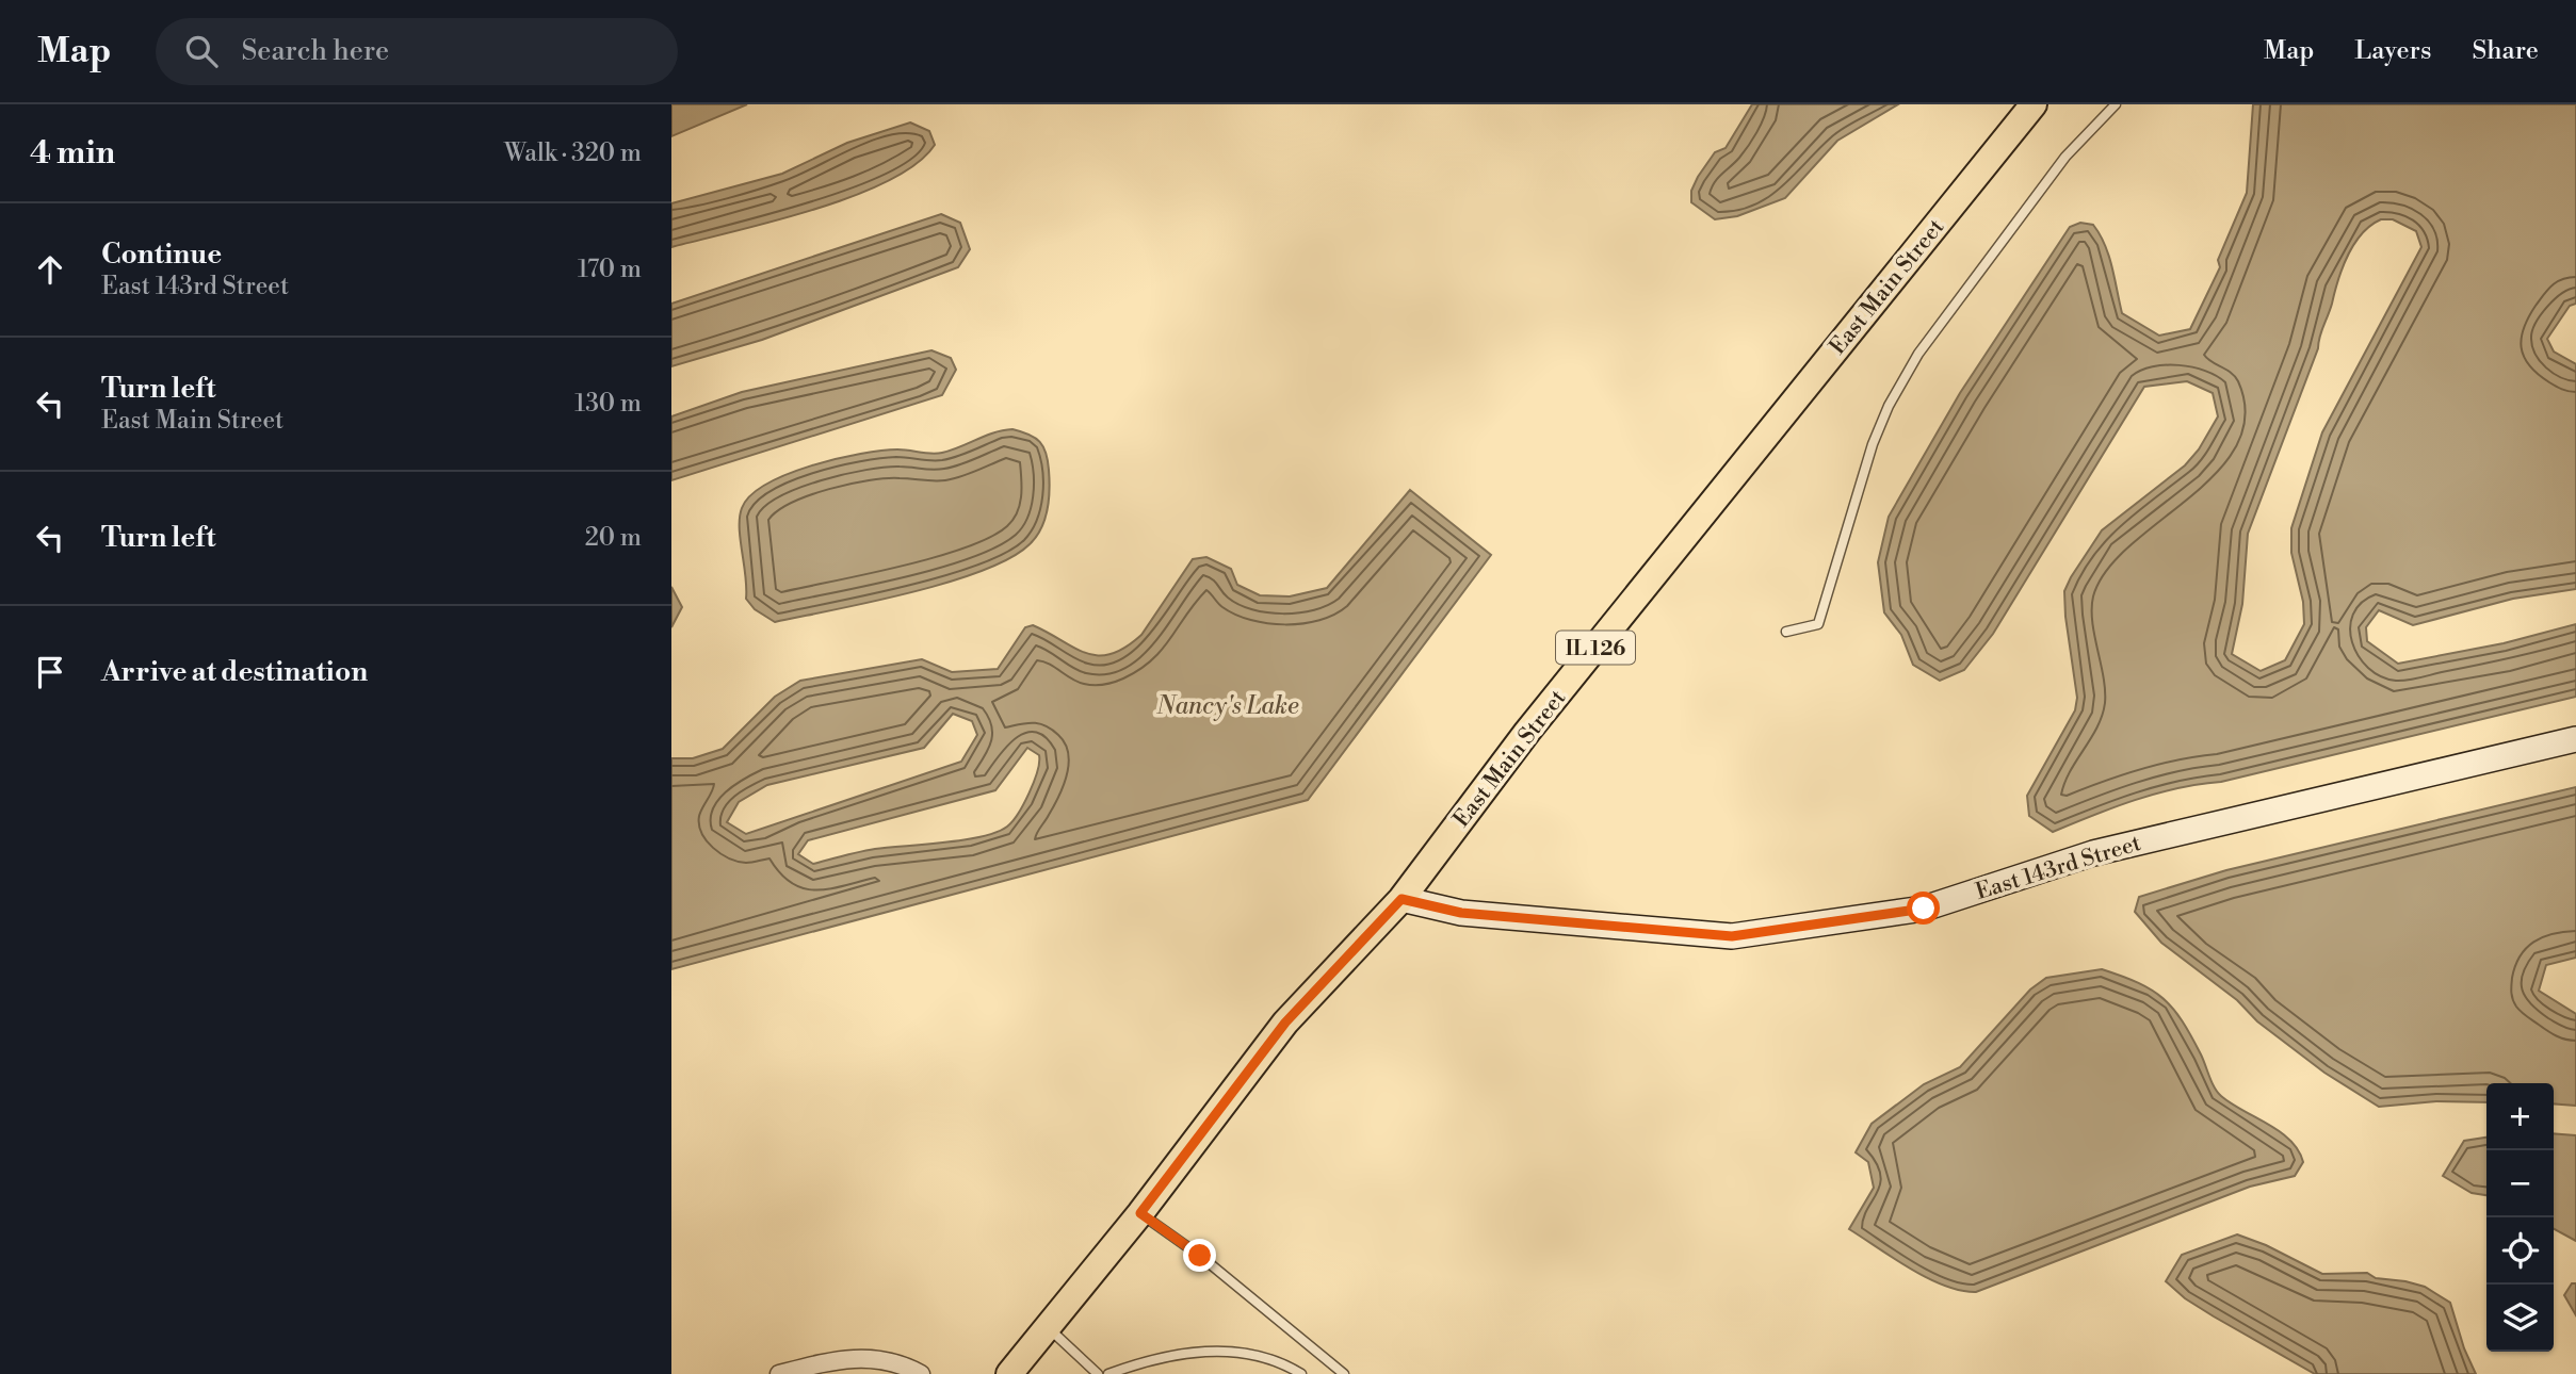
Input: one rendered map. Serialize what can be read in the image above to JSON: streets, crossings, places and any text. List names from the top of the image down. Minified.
{"streets":{"main road":["East Main Street","IL 126"],"street":["East 143rd Street"]},"crossings":[["East Main Street","East 143rd Street"]],"water":["Nancy's Lake"],"page":{"header":"Map","search":"Search here","nav":["Map","Layers","Share"],"heading":["4 min","Walk · 320 m"],"list":[["Continue","East 143rd Street","170 m"],["Turn left","East Main Street","130 m"],["Turn left","20 m"],"Arrive at destination"],"map_buttons":["+","−"]}}
